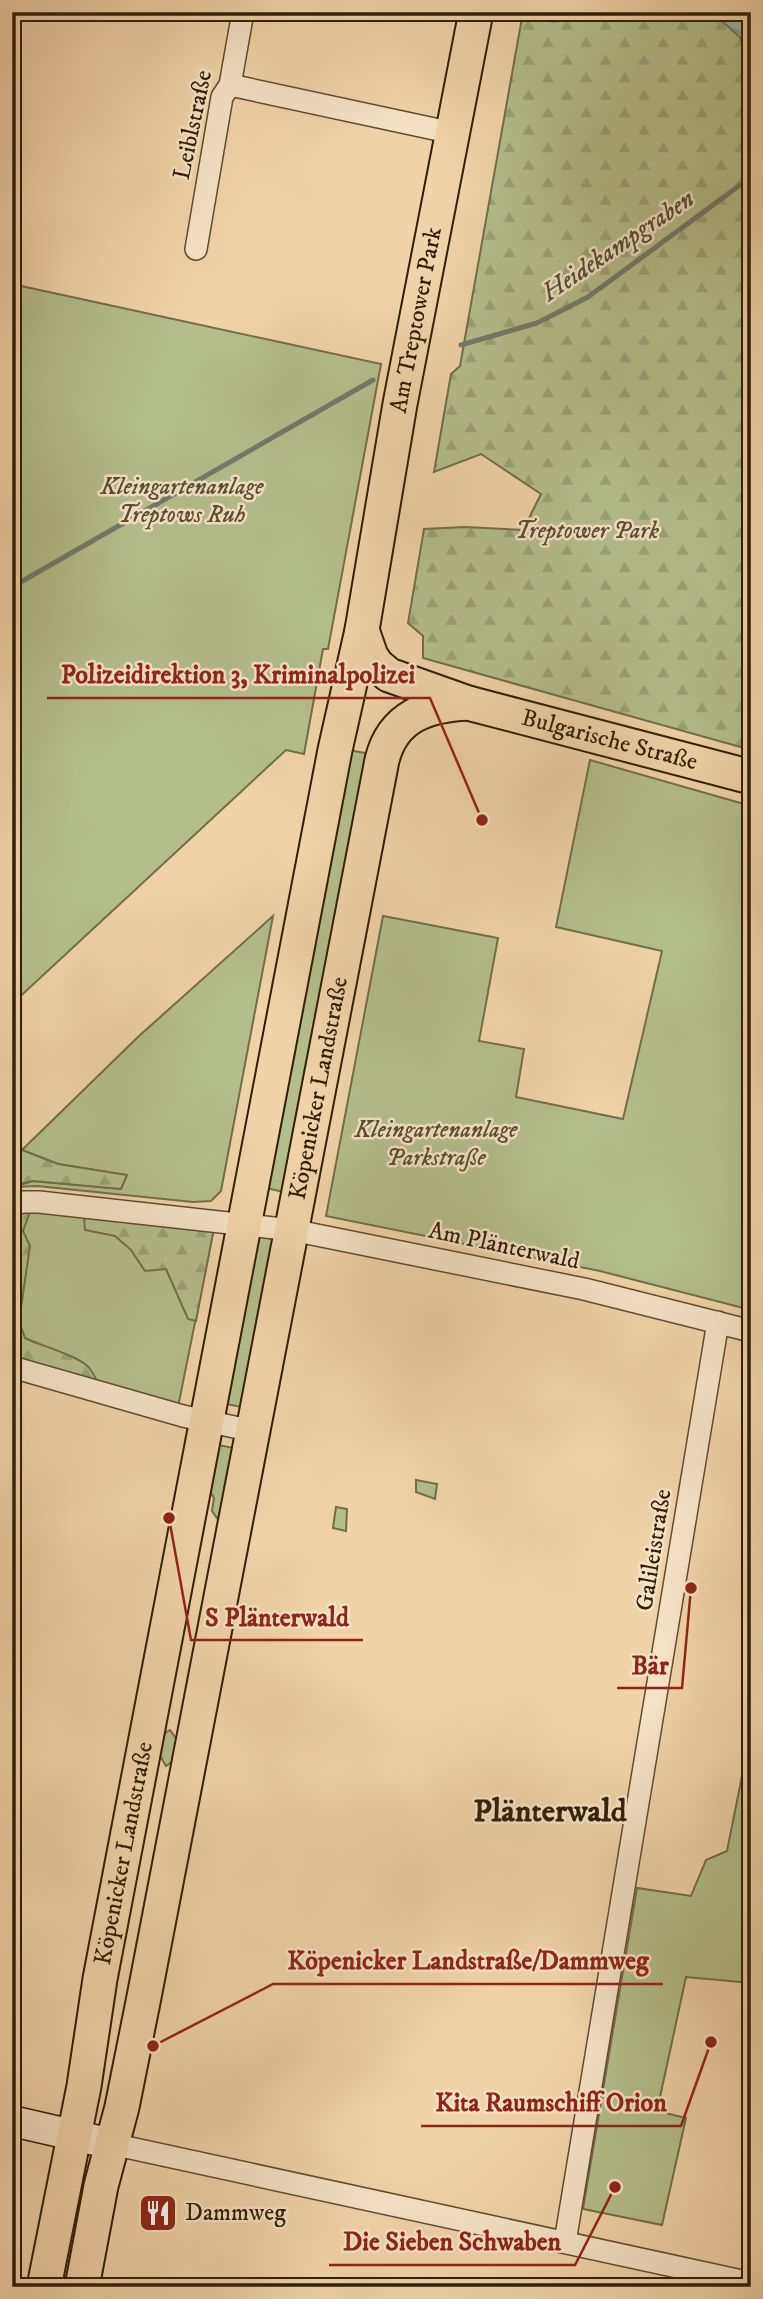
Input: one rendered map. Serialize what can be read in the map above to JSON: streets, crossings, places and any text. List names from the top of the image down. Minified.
{"streets":{"main road":["Am Treptower Park","Bulgarische Straße","Köpenicker Landstraße"],"street":["Leiblstraße","Am Plänterwald","Galileistraße"]},"crossings":[["Am Treptower Park","Bulgarische Straße"],["Am Treptower Park","Köpenicker Landstraße"],["Bulgarische Straße","Köpenicker Landstraße"],["Köpenicker Landstraße","Am Plänterwald"],["Am Plänterwald","Galileistraße"]],"districts":["Plänterwald"],"water":["Heidekampgraben"],"parks":["Kleingartenanlage Treptows Ruh","Treptower Park","Kleingartenanlage Parkstraße"],"places":{"other":["Polizeidirektion 3, Kriminalpolizei","S Plänterwald","Bär","Kita Raumschiff Orion","Köpenicker Landstraße/Dammweg","Die Sieben Schwaben"],"restaurant":["Dammweg"]}}
